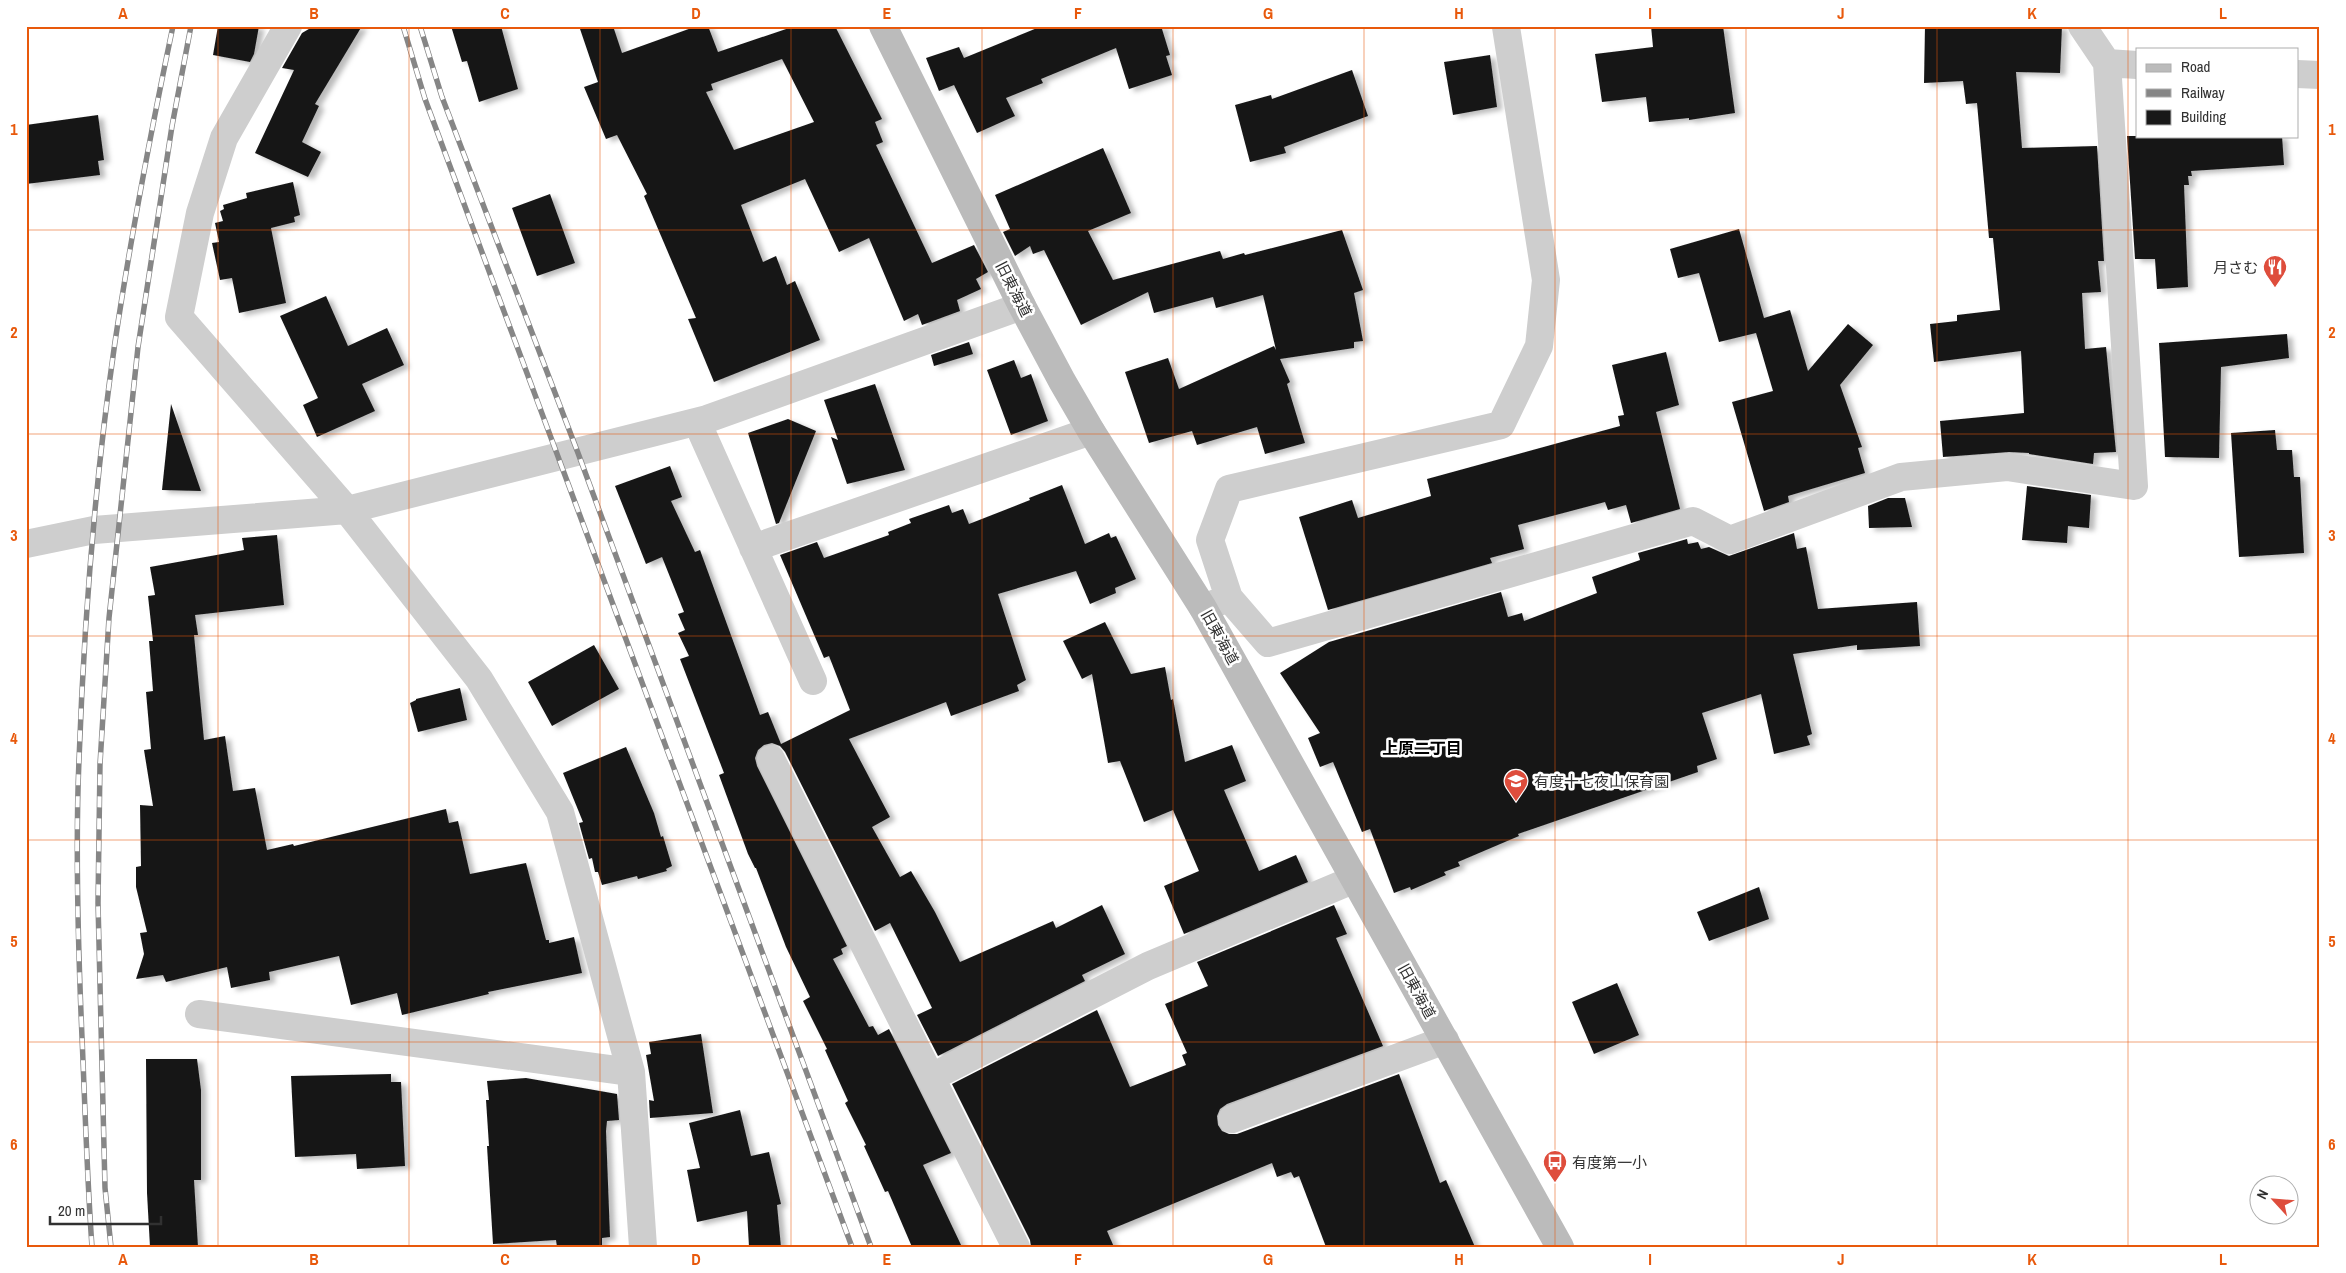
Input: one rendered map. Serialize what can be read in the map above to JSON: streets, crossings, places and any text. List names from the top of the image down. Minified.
{"streets":{"street":["旧東海道"]},"districts":["上原二丁目"],"places":{"restaurant":["月さむ"],"school or university":["有度十七夜山保育園"],"bus stop":["有度第一小"]},"legend":["Road","Railway","Building"],"scale_bar":"20 m","north":"top left","grid":{"columns":["A","B","C","D","E","F","G","H","I","J","K","L"],"rows":["1","2","3","4","5","6"]}}
